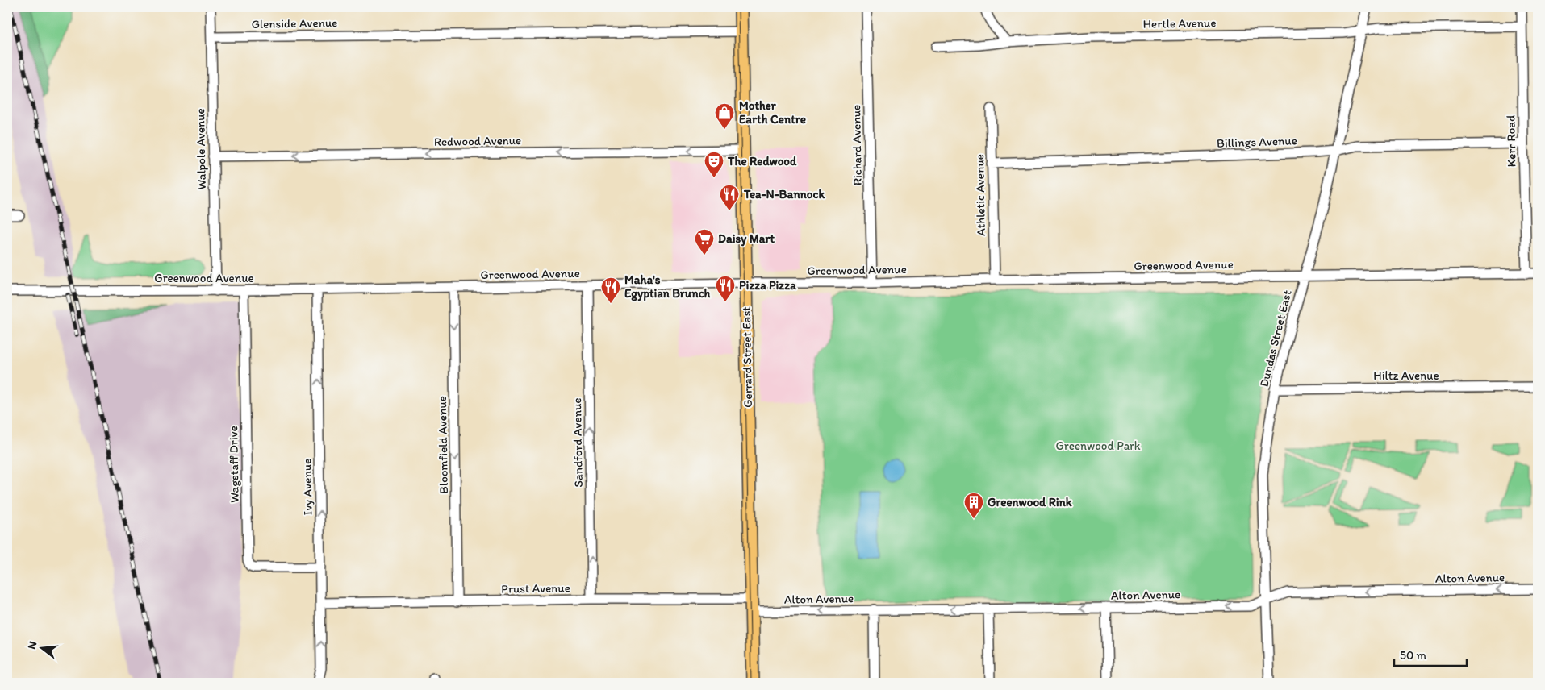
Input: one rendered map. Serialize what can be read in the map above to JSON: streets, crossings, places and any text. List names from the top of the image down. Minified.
{"streets":{"main road":["Gerrard Street East"],"street":["Glenside Avenue","Hertle Avenue","Redwood Avenue","Kerr Road","Billings Avenue","Richard Avenue","Walpole Avenue","Athletic Avenue","Greenwood Avenue","Dundas Street East","Hiltz Avenue","Sandford Avenue","Bloomfield Avenue","Wagstaff Drive","Ivy Avenue","Alton Avenue","Prust Avenue"]},"crossings":[["Glenside Avenue","Walpole Avenue"],["Glenside Avenue","Gerrard Street East"],["Hertle Avenue","Kerr Road"],["Hertle Avenue","Dundas Street East"],["Redwood Avenue","Walpole Avenue"],["Redwood Avenue","Gerrard Street East"],["Kerr Road","Billings Avenue"],["Kerr Road","Greenwood Avenue"],["Billings Avenue","Athletic Avenue"],["Billings Avenue","Dundas Street East"],["Richard Avenue","Greenwood Avenue"],["Walpole Avenue","Greenwood Avenue"],["Athletic Avenue","Greenwood Avenue"],["Greenwood Avenue","Dundas Street East"],["Greenwood Avenue","Gerrard Street East"],["Greenwood Avenue","Sandford Avenue"],["Greenwood Avenue","Bloomfield Avenue"],["Greenwood Avenue","Wagstaff Drive"],["Greenwood Avenue","Ivy Avenue"],["Dundas Street East","Hiltz Avenue"],["Dundas Street East","Alton Avenue"],["Gerrard Street East","Alton Avenue"],["Gerrard Street East","Prust Avenue"],["Sandford Avenue","Prust Avenue"],["Bloomfield Avenue","Prust Avenue"],["Wagstaff Drive","Ivy Avenue"],["Ivy Avenue","Prust Avenue"]],"one_way":["Redwood Avenue","Sandford Avenue","Bloomfield Avenue","Ivy Avenue","Alton Avenue"],"parks":["Greenwood Park"],"places":{"shop":["Mother Earth Centre"],"theatre":["The Redwood"],"restaurant":["Tea-N-Bannock","Pizza Pizza","Maha's Egyptian Brunch"],"supermarket":["Daisy Mart"],"building":["Greenwood Rink"]},"scale_bar":"50 m","north":"left"}
